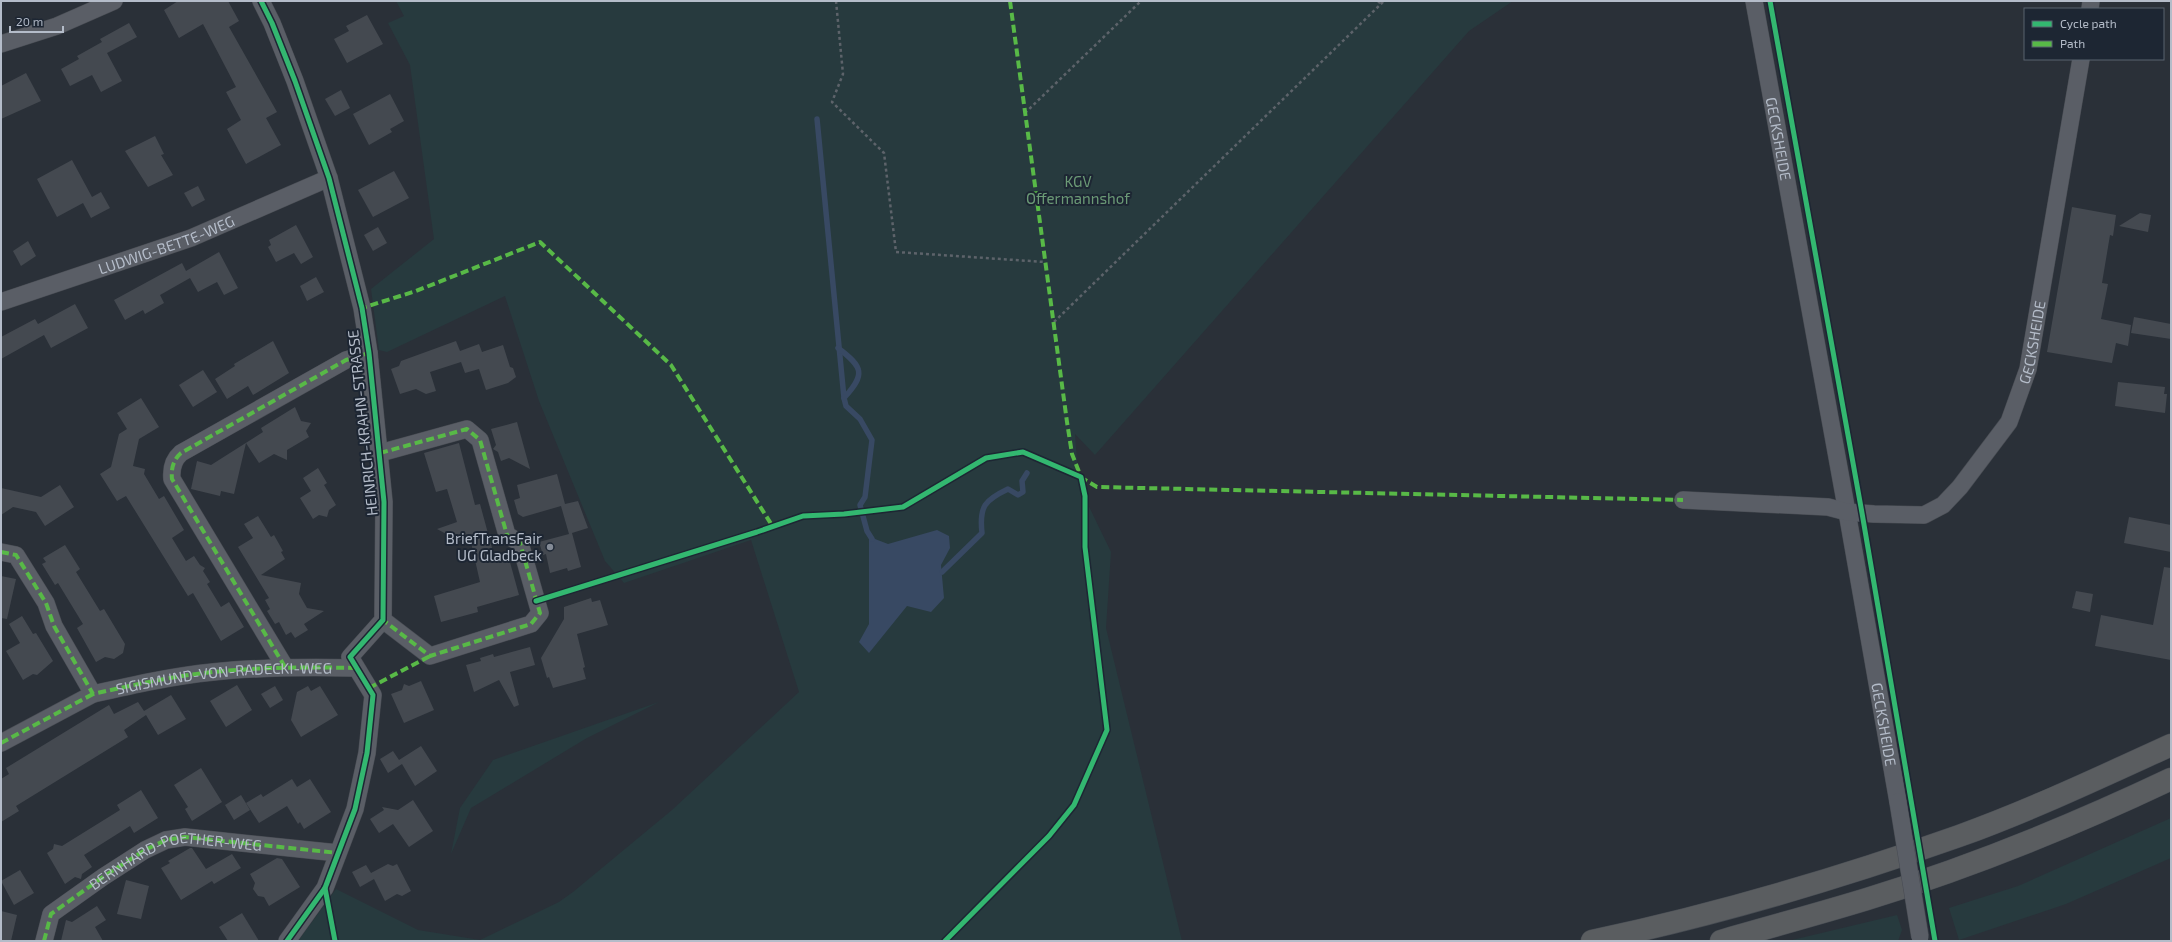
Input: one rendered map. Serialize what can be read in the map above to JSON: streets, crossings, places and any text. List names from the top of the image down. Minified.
{"streets":{"street":["GECKSHEIDE","LUDWIG-BETTE-WEG","HEINRICH-KRAHN-STRASSE","SIGISMUND-VON-RADECKI-WEG","BERNHARD-POETHER-WEG"]},"crossings":[["LUDWIG-BETTE-WEG","HEINRICH-KRAHN-STRASSE"]],"parks":["KGV Offermannshof"],"places":["BriefTransFair UG Gladbeck"],"legend":["Cycle path","Path"],"scale_bar":"20 m"}
